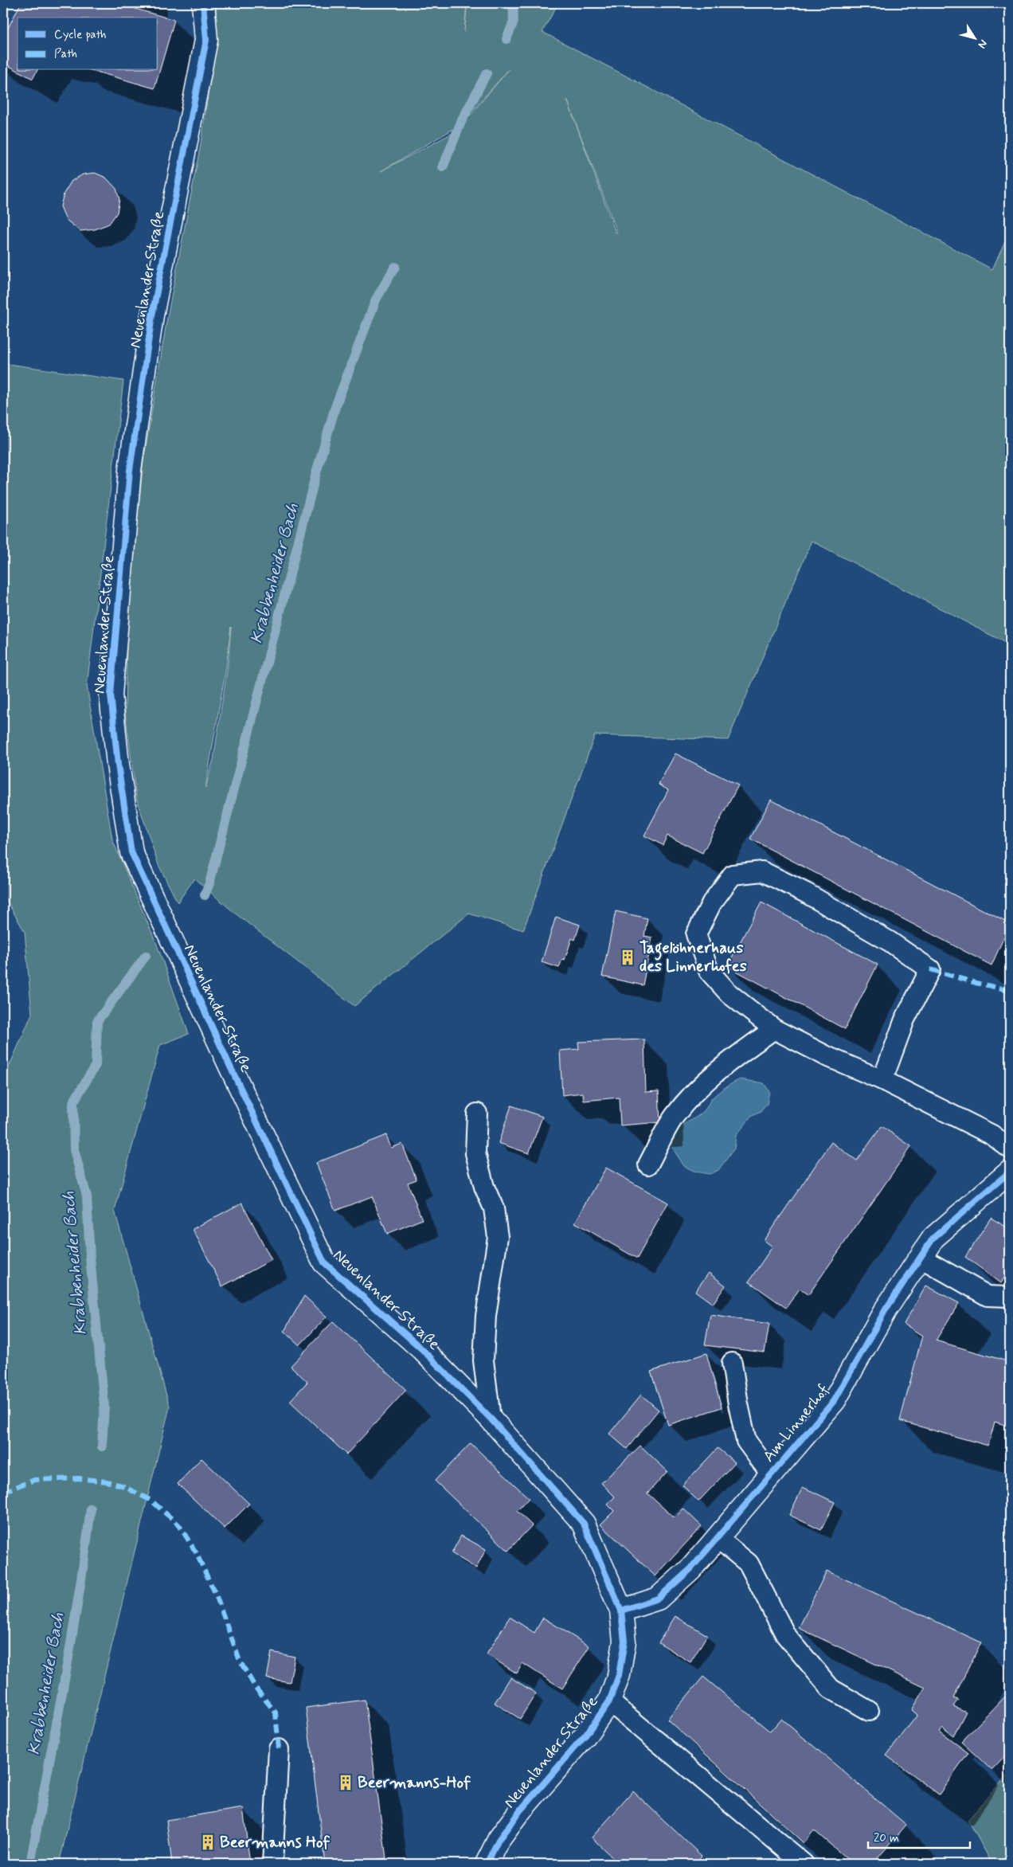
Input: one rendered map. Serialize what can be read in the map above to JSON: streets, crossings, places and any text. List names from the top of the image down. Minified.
{"streets":{"street":["Neuenlander Straße","Am Linnerhof"]},"crossings":[["Neuenlander Straße","Am Linnerhof"]],"water":["Krabbenheider Bach"],"places":{"building":["Tagelöhnerhaus des Linnerhofes","Beermanns-Hof","Beermanns Hof"]},"legend":["Cycle path","Path"],"scale_bar":"20 m","north":"bottom right"}
